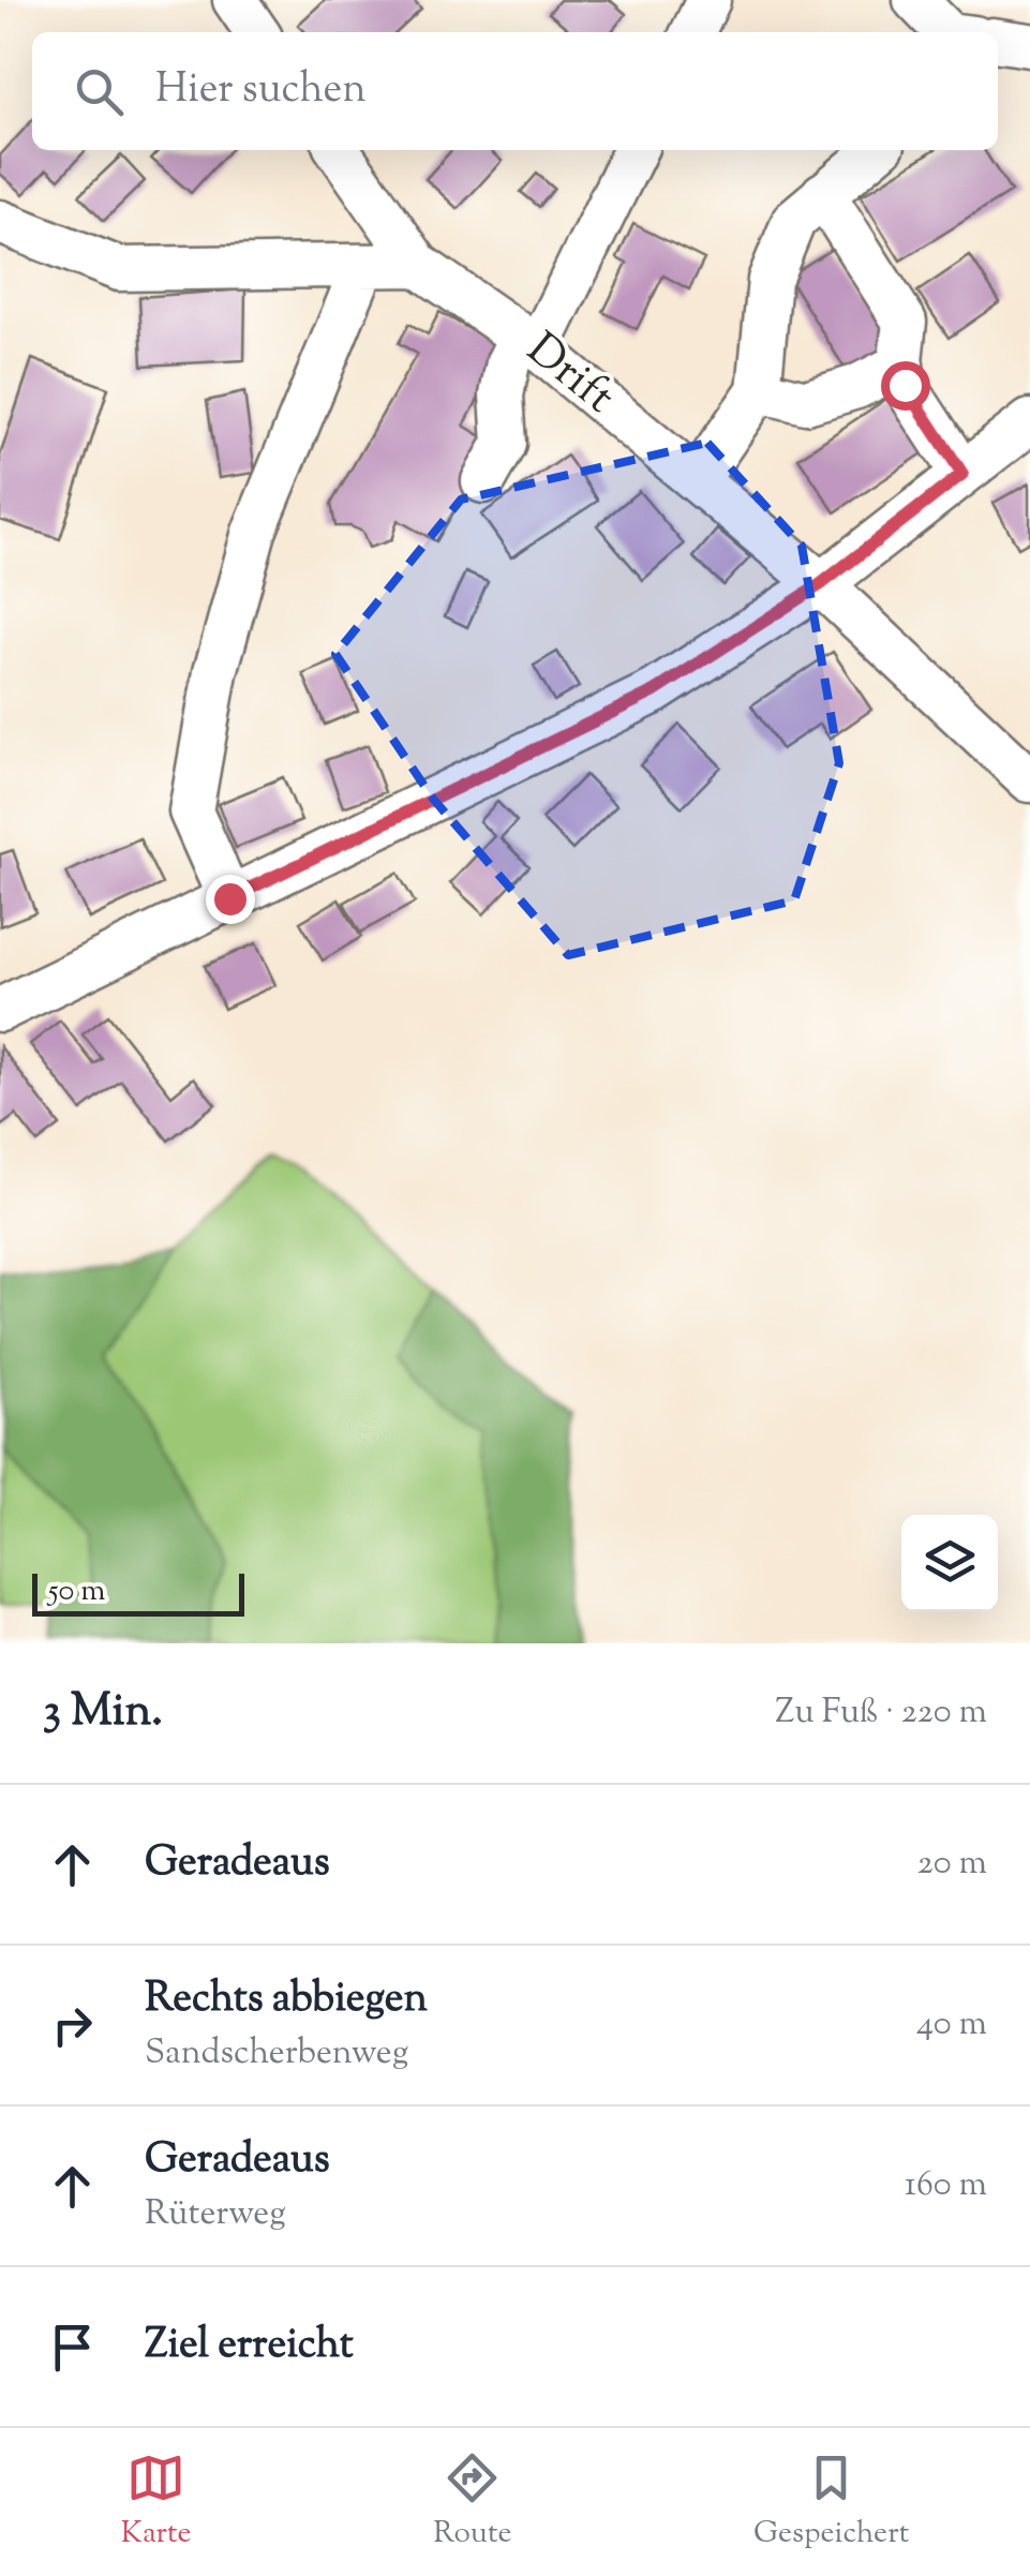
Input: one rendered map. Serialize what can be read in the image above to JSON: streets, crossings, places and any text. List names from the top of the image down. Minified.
{"streets":{"street":["Drift"]},"scale_bar":"50 m","page":{"search":"Hier suchen","scale":"50 m","heading":["3 Min.","Zu Fuß · 220 m"],"list":[["Geradeaus","20 m"],["Rechts abbiegen","Sandscherbenweg","40 m"],["Geradeaus","Rüterweg","160 m"],"Ziel erreicht"],"nav":["Karte","Route","Gespeichert"]}}
